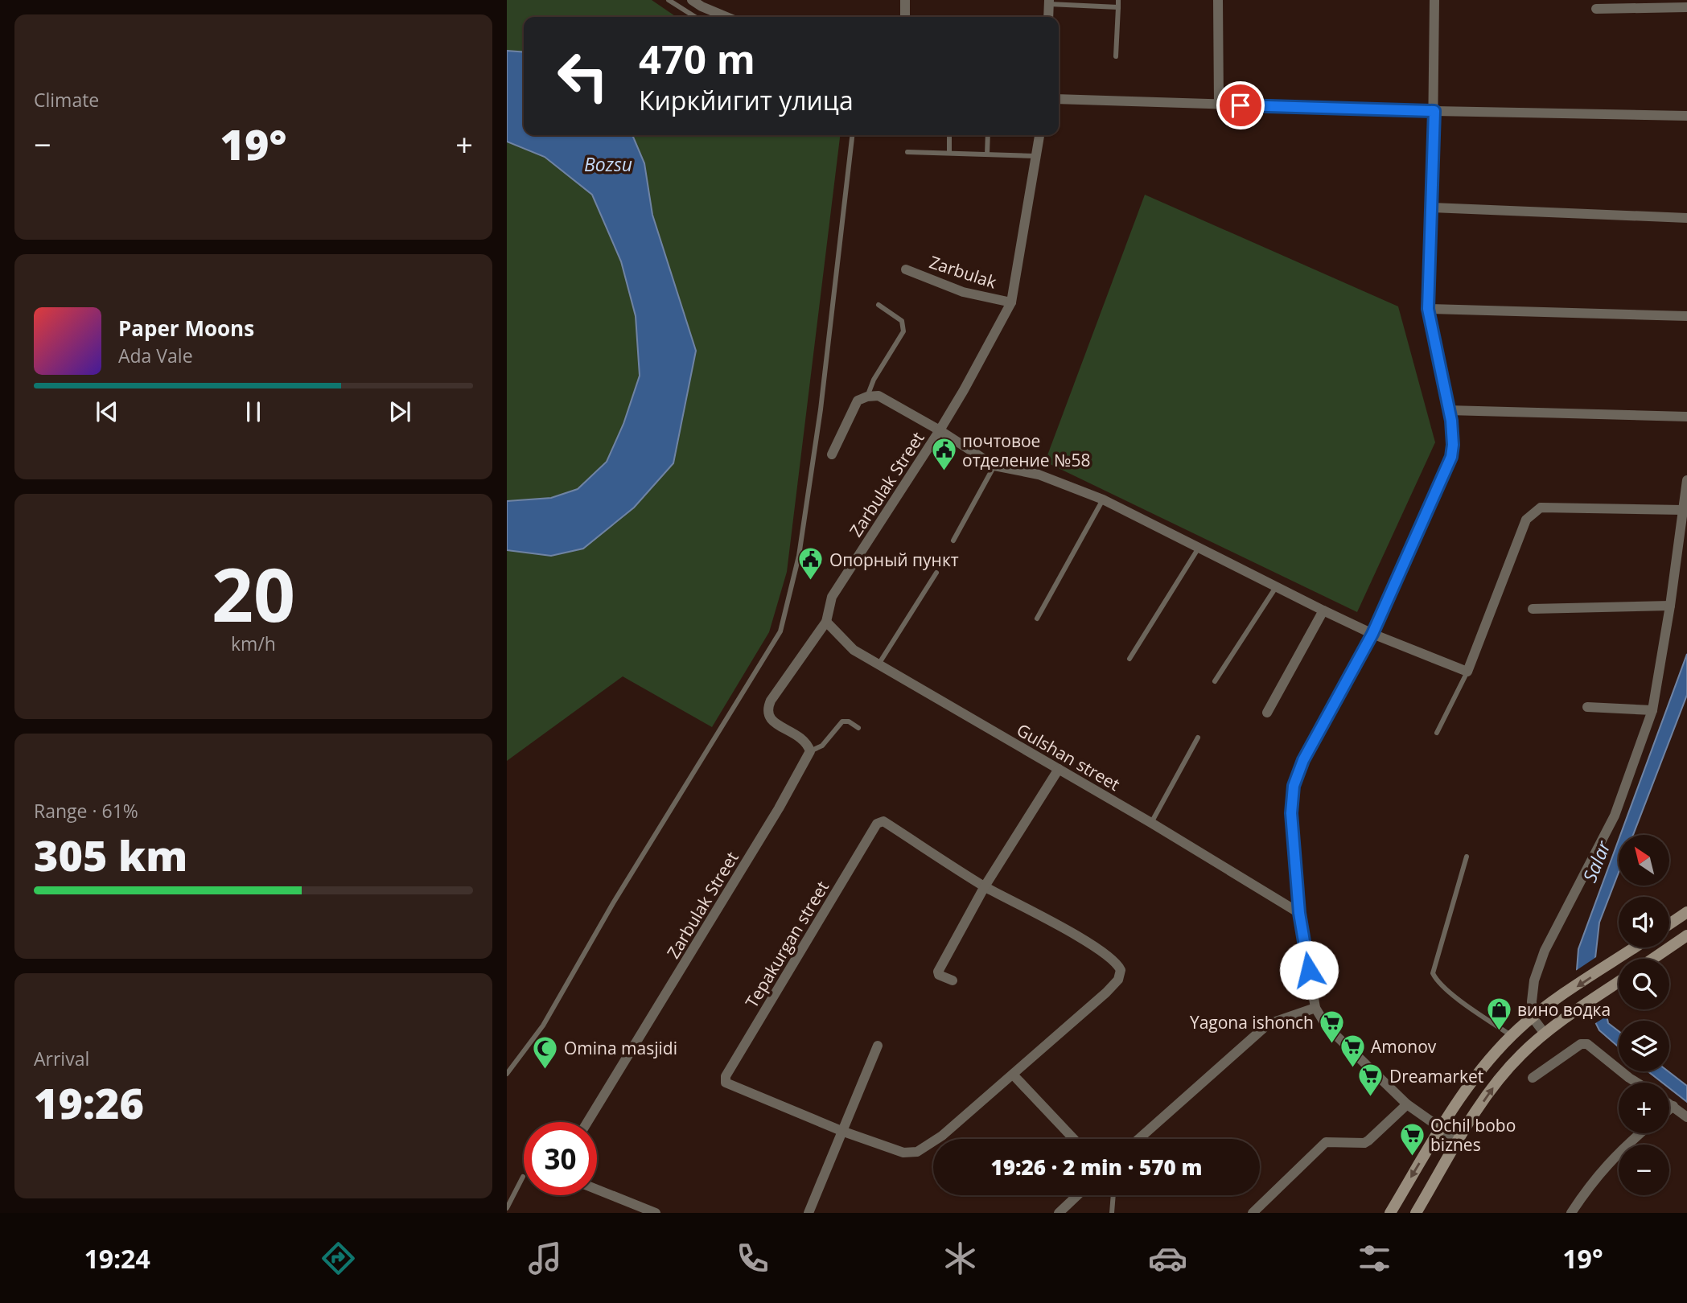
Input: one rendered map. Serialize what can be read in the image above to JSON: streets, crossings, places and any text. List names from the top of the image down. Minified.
{"streets":{"street":["Zarbulak","Zarbulak Street","Gulshan street","Tepakurgan street"]},"crossings":[["Zarbulak","Zarbulak Street"],["Zarbulak Street","Gulshan street"]],"water":["Bozsu","Salar"],"places":{"public building":["почтовое отделение №58","Опорный пункт"],"shop":["вино водка"],"supermarket":["Yagona ishonch","Amonov","Dreamarket","Ochil bobo biznes"],"mosque":["Omina masjidi"]},"north":"top left","page":{"tile":["Climate",["20","km/h"],["Range · 61%","305 km"],["Arrival","19:26"]],"turn":["470 m","Киркйигит улица"],"heat":["−","19°","+"],"song":["Paper Moons","Ada Vale"],"map_buttons":["+","−"],"limit":"30","trip":"19:26 · 2 min · 570 m","tabs":["19:24","19°"]}}
